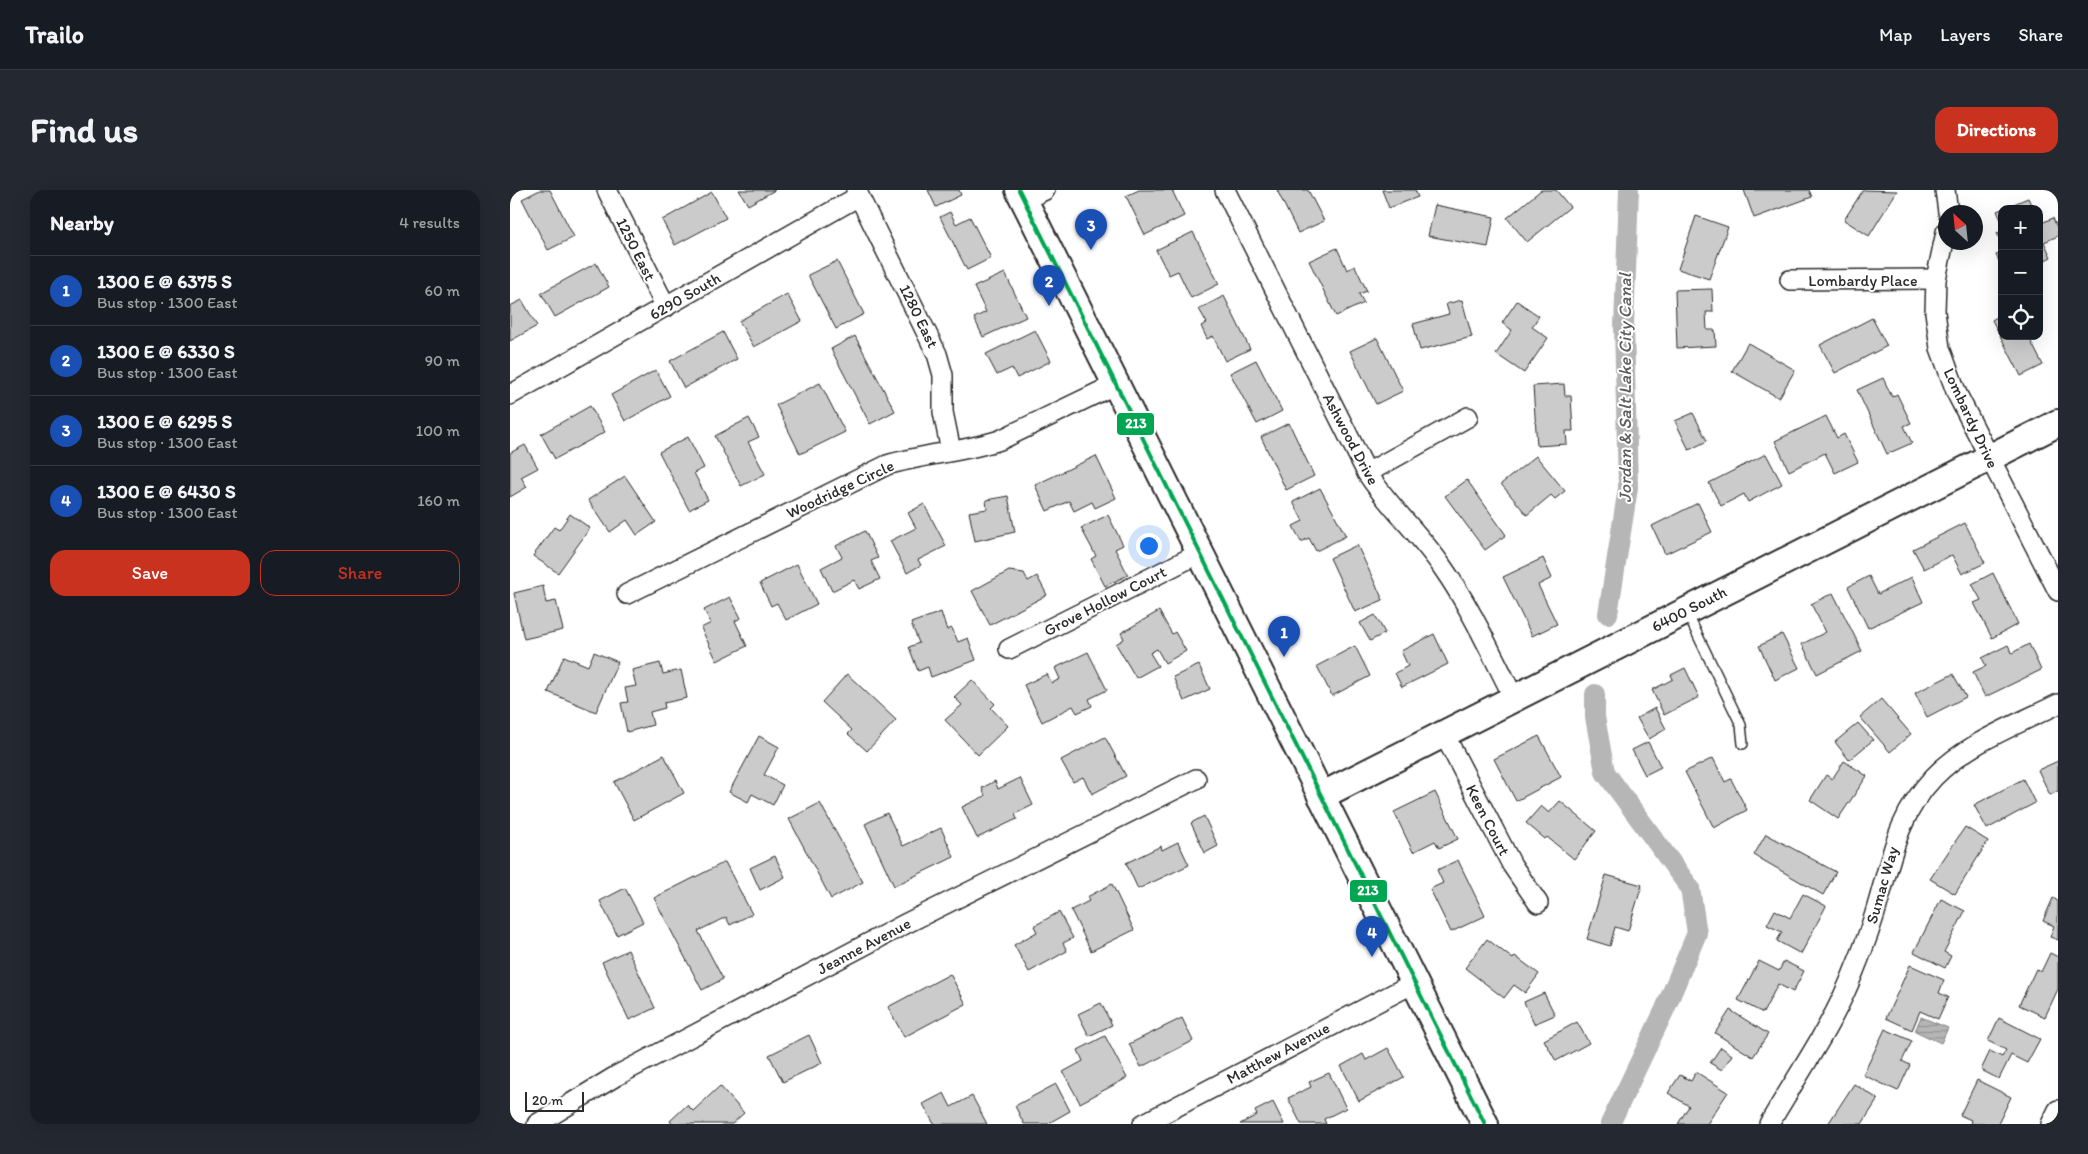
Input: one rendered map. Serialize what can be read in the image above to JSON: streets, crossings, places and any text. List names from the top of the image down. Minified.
{"streets":{"main road":["6400 South"],"street":["1250 East","Lombardy Place","6290 South","1280 East","Lombardy Drive","Ashwood Drive","Woodridge Circle","Grove Hollow Court","Keen Court","Sumac Way","Jeanne Avenue","Matthew Avenue"]},"crossings":[["1250 East","6290 South"],["Lombardy Place","Lombardy Drive"],["6290 South","1280 East"],["1280 East","Woodridge Circle"],["Lombardy Drive","6400 South"],["Ashwood Drive","6400 South"],["6400 South","Keen Court"]],"water":["Jordan & Salt Lake City Canal"],"lines":["transit line 213"],"scale_bar":"20 m","north":"top left","page":{"header":"Trailo","nav":["Map","Layers","Share"],"buttons":["Directions",["Save","Share"]],"title":"Find us","heading":["Nearby","4 results"],"map_buttons":["+","−"],"pins":["3","2","1","4"],"list":[{"mark":"1","name":"1300 E @ 6375 S","note":"Bus stop · 1300 East","value":"60 m"},{"mark":"2","name":"1300 E @ 6330 S","note":"Bus stop · 1300 East","value":"90 m"},{"mark":"3","name":"1300 E @ 6295 S","note":"Bus stop · 1300 East","value":"100 m"},{"mark":"4","name":"1300 E @ 6430 S","note":"Bus stop · 1300 East","value":"160 m"}],"scale":"20 m"}}
